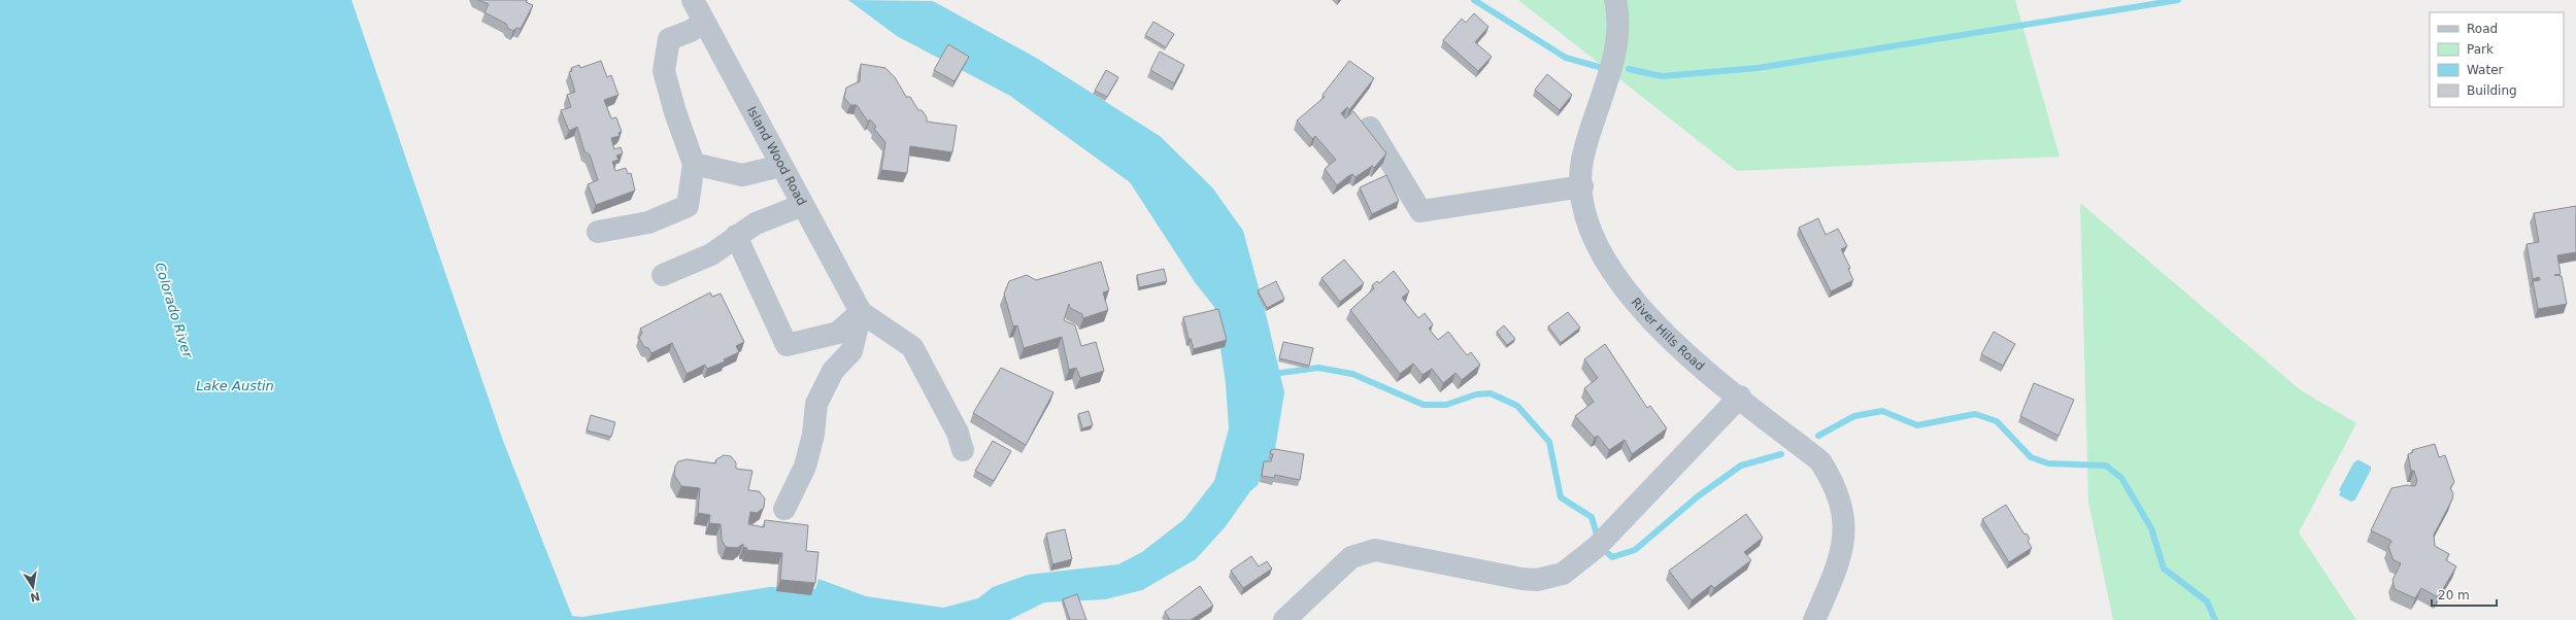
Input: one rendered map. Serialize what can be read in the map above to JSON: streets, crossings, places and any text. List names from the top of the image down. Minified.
{"streets":{"street":["Island Wood Road","River Hills Road"]},"water":["Colorado River","Lake Austin"],"legend":["Road","Park","Water","Building"],"scale_bar":"20 m","north":"bottom"}
